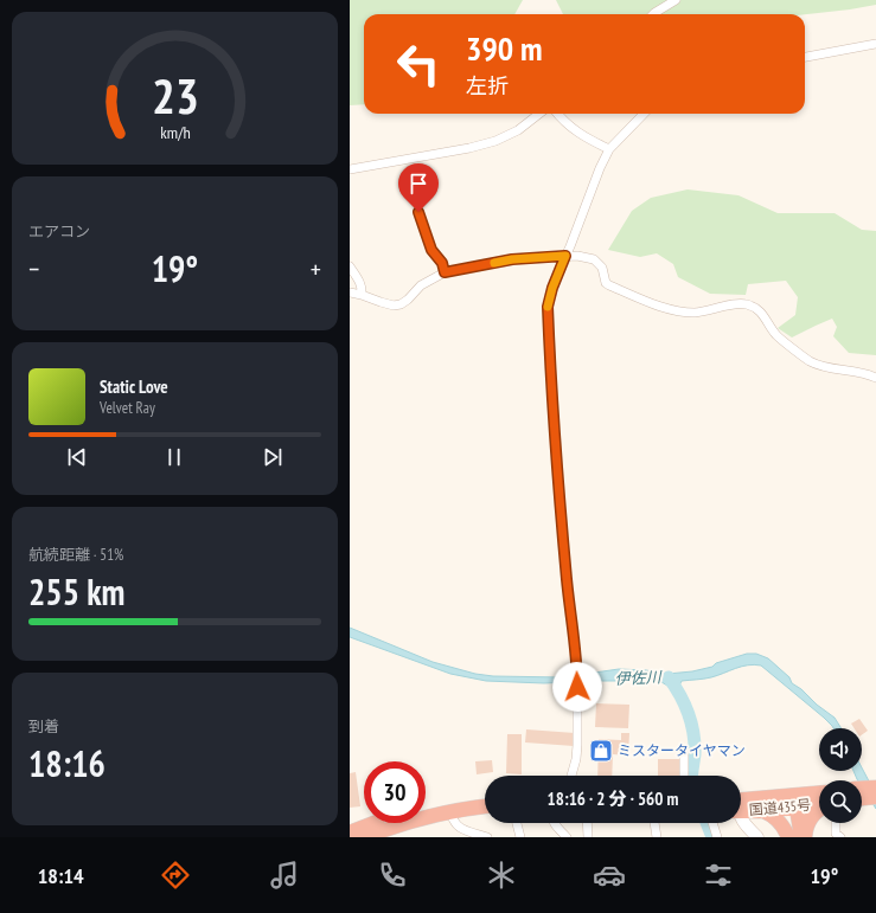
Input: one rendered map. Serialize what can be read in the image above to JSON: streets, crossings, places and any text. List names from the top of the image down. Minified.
{"streets":{"highway":["国道435号"]},"water":["伊佐川"],"places":{"shop":["ミスタータイヤマン"]},"page":{"turn":["390 m","左折"],"tile":["エアコン",["航続距離 · 51%","255 km"],["到着","18:16"]],"heat":["−","19°","+"],"song":["Static Love","Velvet Ray"],"limit":"30","trip":"18:16 · 2 分 · 560 m","tabs":["18:14","19°"],"gauge":["23","km/h"]}}
